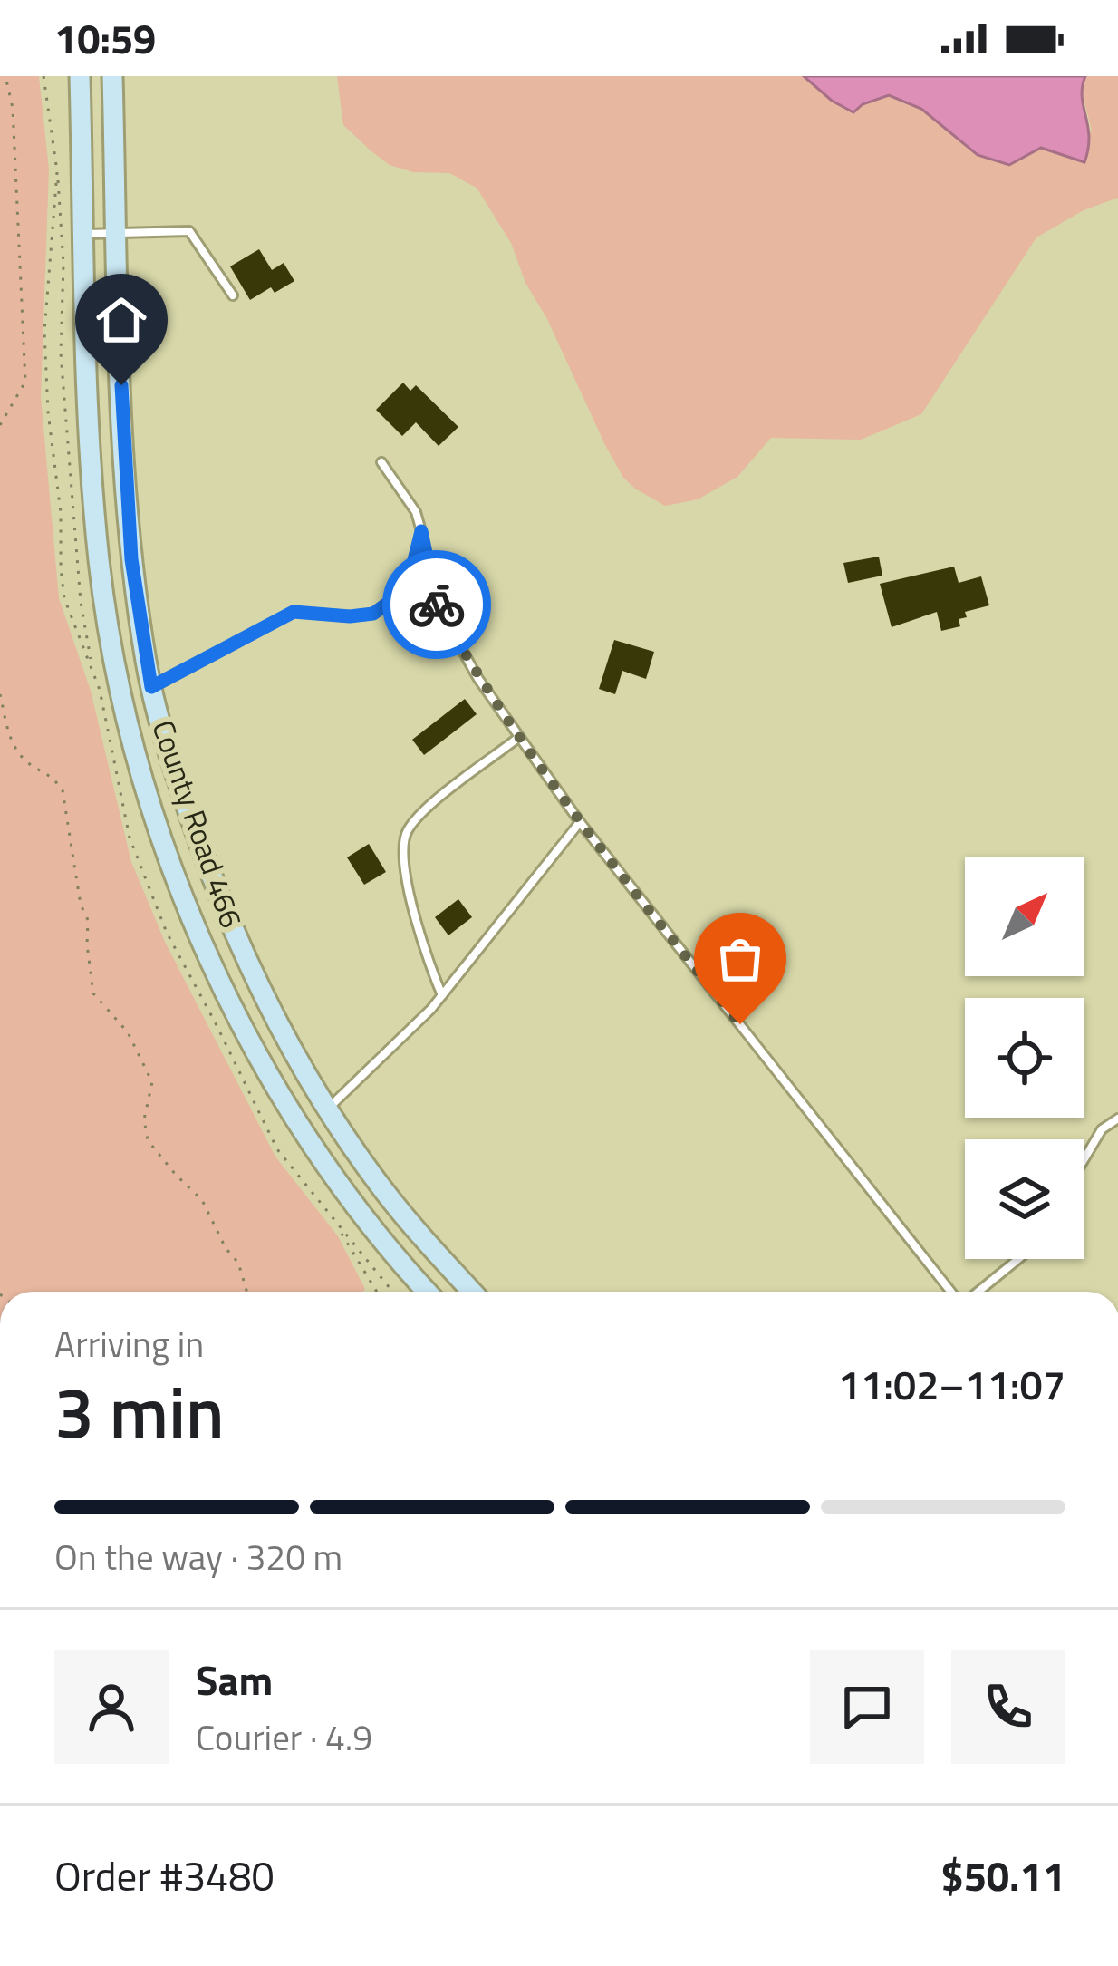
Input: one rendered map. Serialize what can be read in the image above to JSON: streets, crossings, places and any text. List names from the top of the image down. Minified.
{"streets":{"main road":["County Road 466"]},"north":"top right","page":{"status":"10:59","heading":["3 min","Arriving in","11:02–11:07"],"panel":["Sam","Courier · 4.9","Order #3480","$50.11"],"bar":"On the way · 320 m"}}
